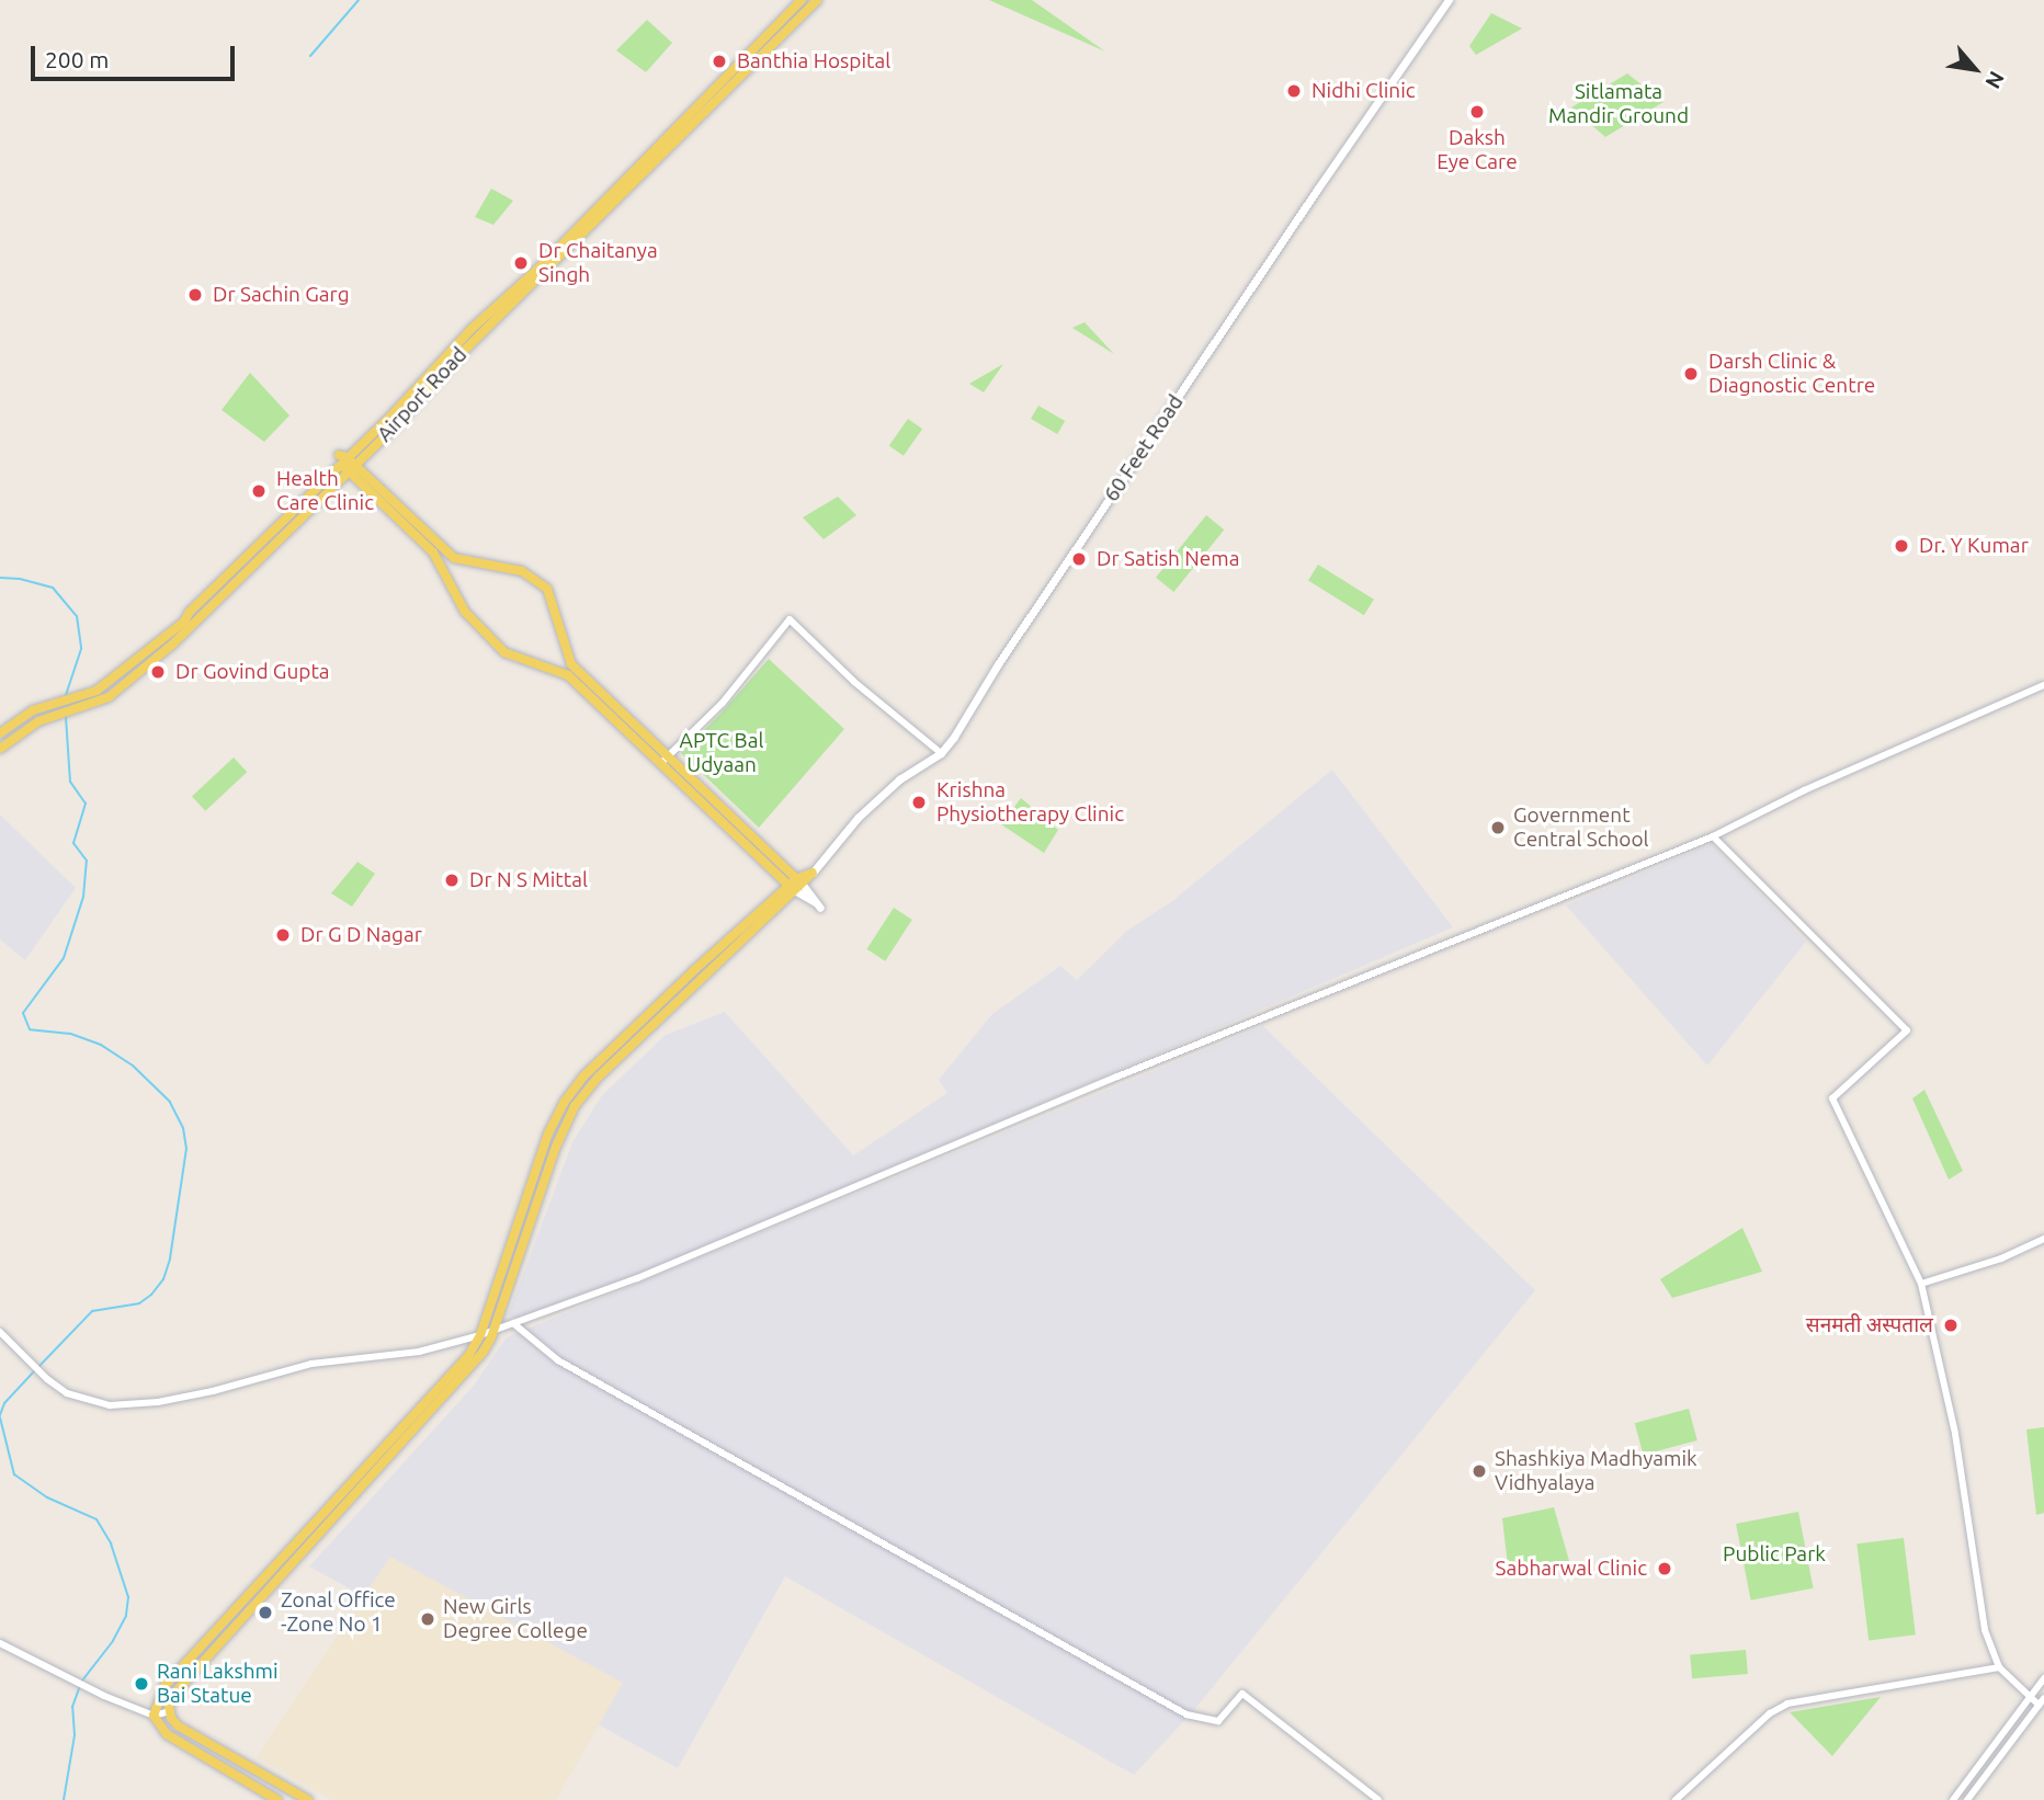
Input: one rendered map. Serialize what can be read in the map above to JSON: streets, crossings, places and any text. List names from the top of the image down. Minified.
{"streets":{"main road":["Airport Road","60 Feet Road"]},"parks":["Sitlamata Mandir Ground","APTC Bal Udyaan","Public Park"],"places":["Banthia Hospital","Nidhi Clinic","Daksh Eye Care","Dr Chaitanya Singh","Dr Sachin Garg","Darsh Clinic & Diagnostic Centre","Health Care Clinic","Dr. Y Kumar","Dr Satish Nema","Dr Govind Gupta","Krishna Physiotherapy Clinic","Government Central School","Dr N S Mittal","Dr G D Nagar","सनमती अस्पताल","Shashkiya Madhyamik Vidhyalaya","Sabharwal Clinic","Zonal Office -Zone No 1","New Girls Degree College","Rani Lakshmi Bai Statue"],"scale_bar":"200 m","north":"bottom right"}
